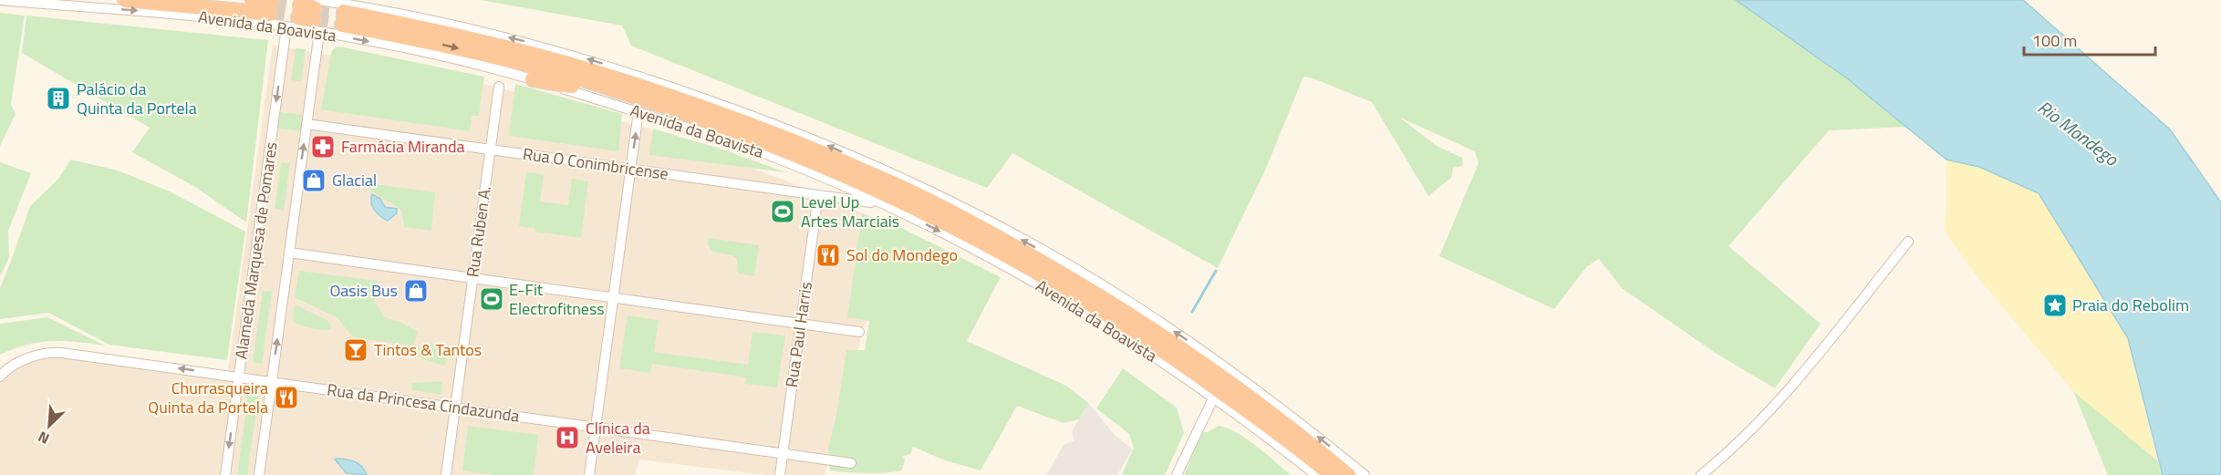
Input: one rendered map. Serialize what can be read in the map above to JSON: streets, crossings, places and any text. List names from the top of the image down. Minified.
{"streets":{"highway":["Avenida da Boavista"],"street":["Rua O Conimbricense","Rua Ruben A.","Alameda Marquesa de Pomares","Rua Paul Harris","Rua da Princesa Cindazunda"]},"crossings":[["Avenida da Boavista","Rua O Conimbricense"],["Avenida da Boavista","Alameda Marquesa de Pomares"],["Rua O Conimbricense","Rua Ruben A."],["Rua O Conimbricense","Alameda Marquesa de Pomares"],["Rua O Conimbricense","Rua Paul Harris"],["Rua Ruben A.","Rua da Princesa Cindazunda"],["Alameda Marquesa de Pomares","Rua da Princesa Cindazunda"],["Rua Paul Harris","Rua da Princesa Cindazunda"]],"water":["Rio Mondego"],"places":{"building":["Palácio da Quinta da Portela"],"pharmacy":["Farmácia Miranda"],"shop":["Glacial","Oasis Bus"],"sports":["Level Up Artes Marciais","E-Fit Electrofitness"],"restaurant":["Sol do Mondego","Churrasqueira Quinta da Portela"],"place":["Praia do Rebolim"],"bar":["Tintos & Tantos"],"hospital":["Clínica da Aveleira"]},"scale_bar":"100 m","north":"bottom left"}
